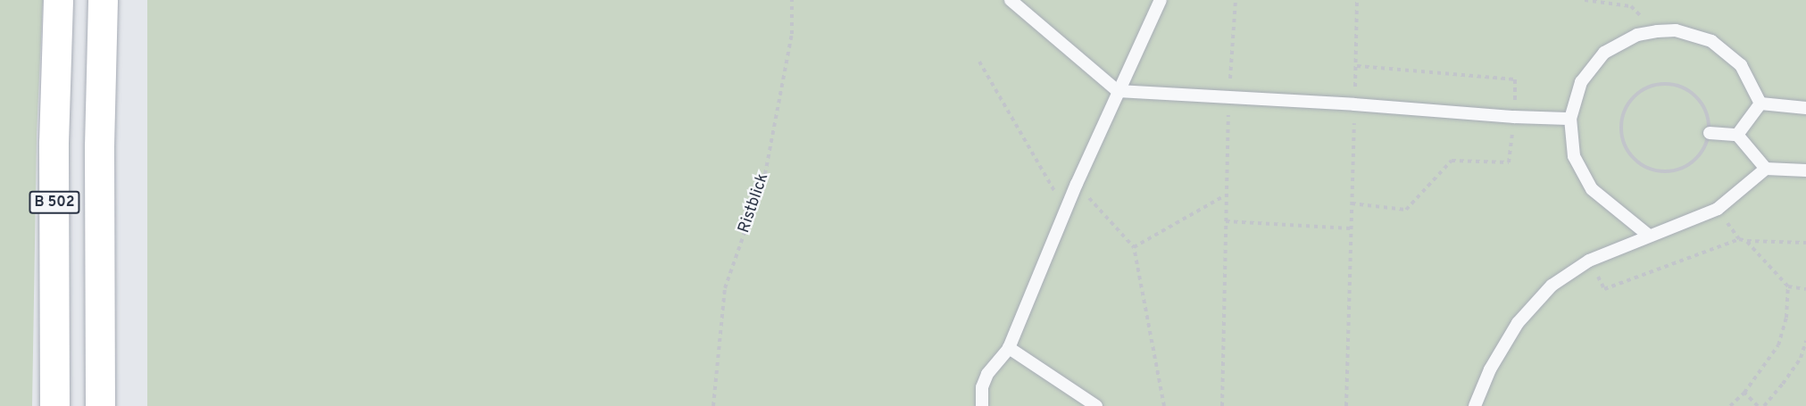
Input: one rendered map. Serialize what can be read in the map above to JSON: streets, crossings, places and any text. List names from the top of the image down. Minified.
{"streets":{"highway":["B 502"],"path":["Ristblick"]}}
